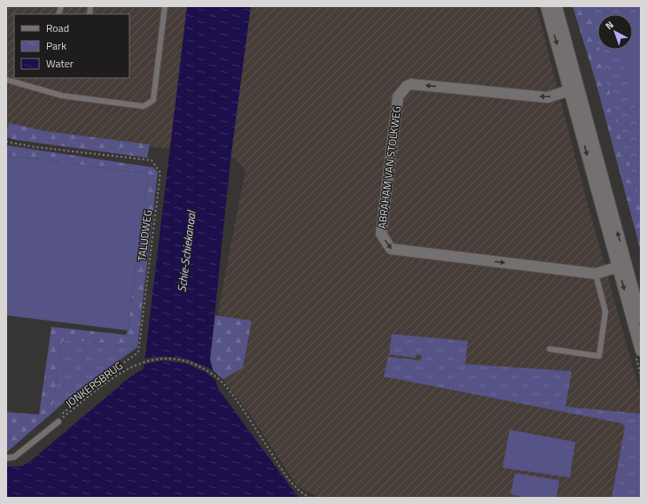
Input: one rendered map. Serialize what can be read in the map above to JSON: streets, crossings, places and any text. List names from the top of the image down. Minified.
{"streets":{"street":["ABRAHAM VAN STOLKWEG"],"path":["TALUDWEG","JONKERSBRUG"]},"crossings":[["TALUDWEG","JONKERSBRUG"]],"water":["Schie-Schiekanaal"],"legend":["Road","Park","Water"],"north":"top left"}
